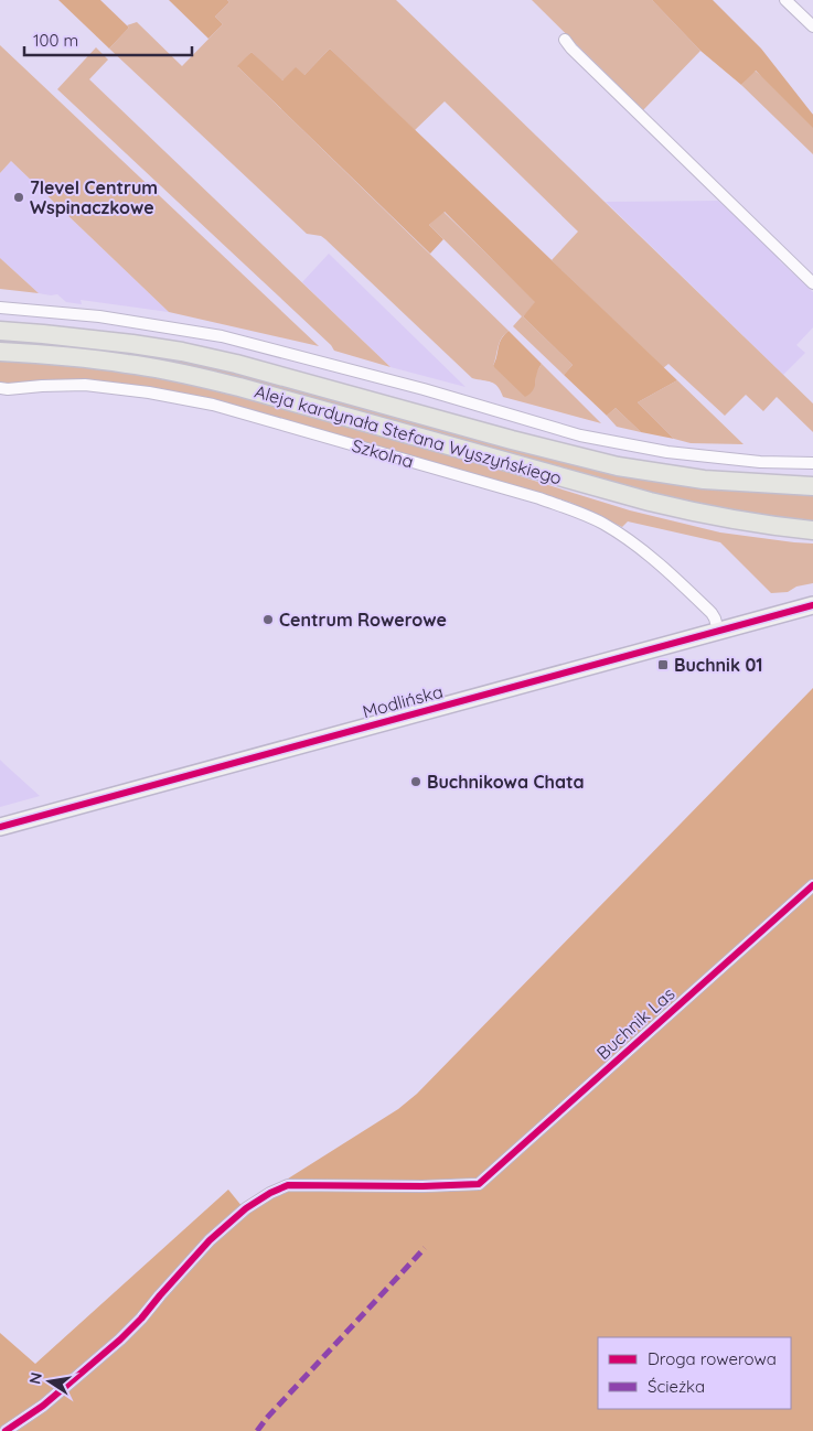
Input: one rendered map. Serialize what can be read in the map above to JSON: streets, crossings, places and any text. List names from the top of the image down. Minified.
{"streets":{"main road":["Aleja kardynała Stefana Wyszyńskiego","Modlińska"],"street":["Szkolna","Buchnik Las"]},"crossings":[["Szkolna","Modlińska"]],"places":{"other":["7level Centrum Wspinaczkowe","Centrum Rowerowe","Buchnikowa Chata"],"transit":["Buchnik 01"]},"legend":["Droga rowerowa","Ścieżka"],"scale_bar":"100 m","north":"left"}
